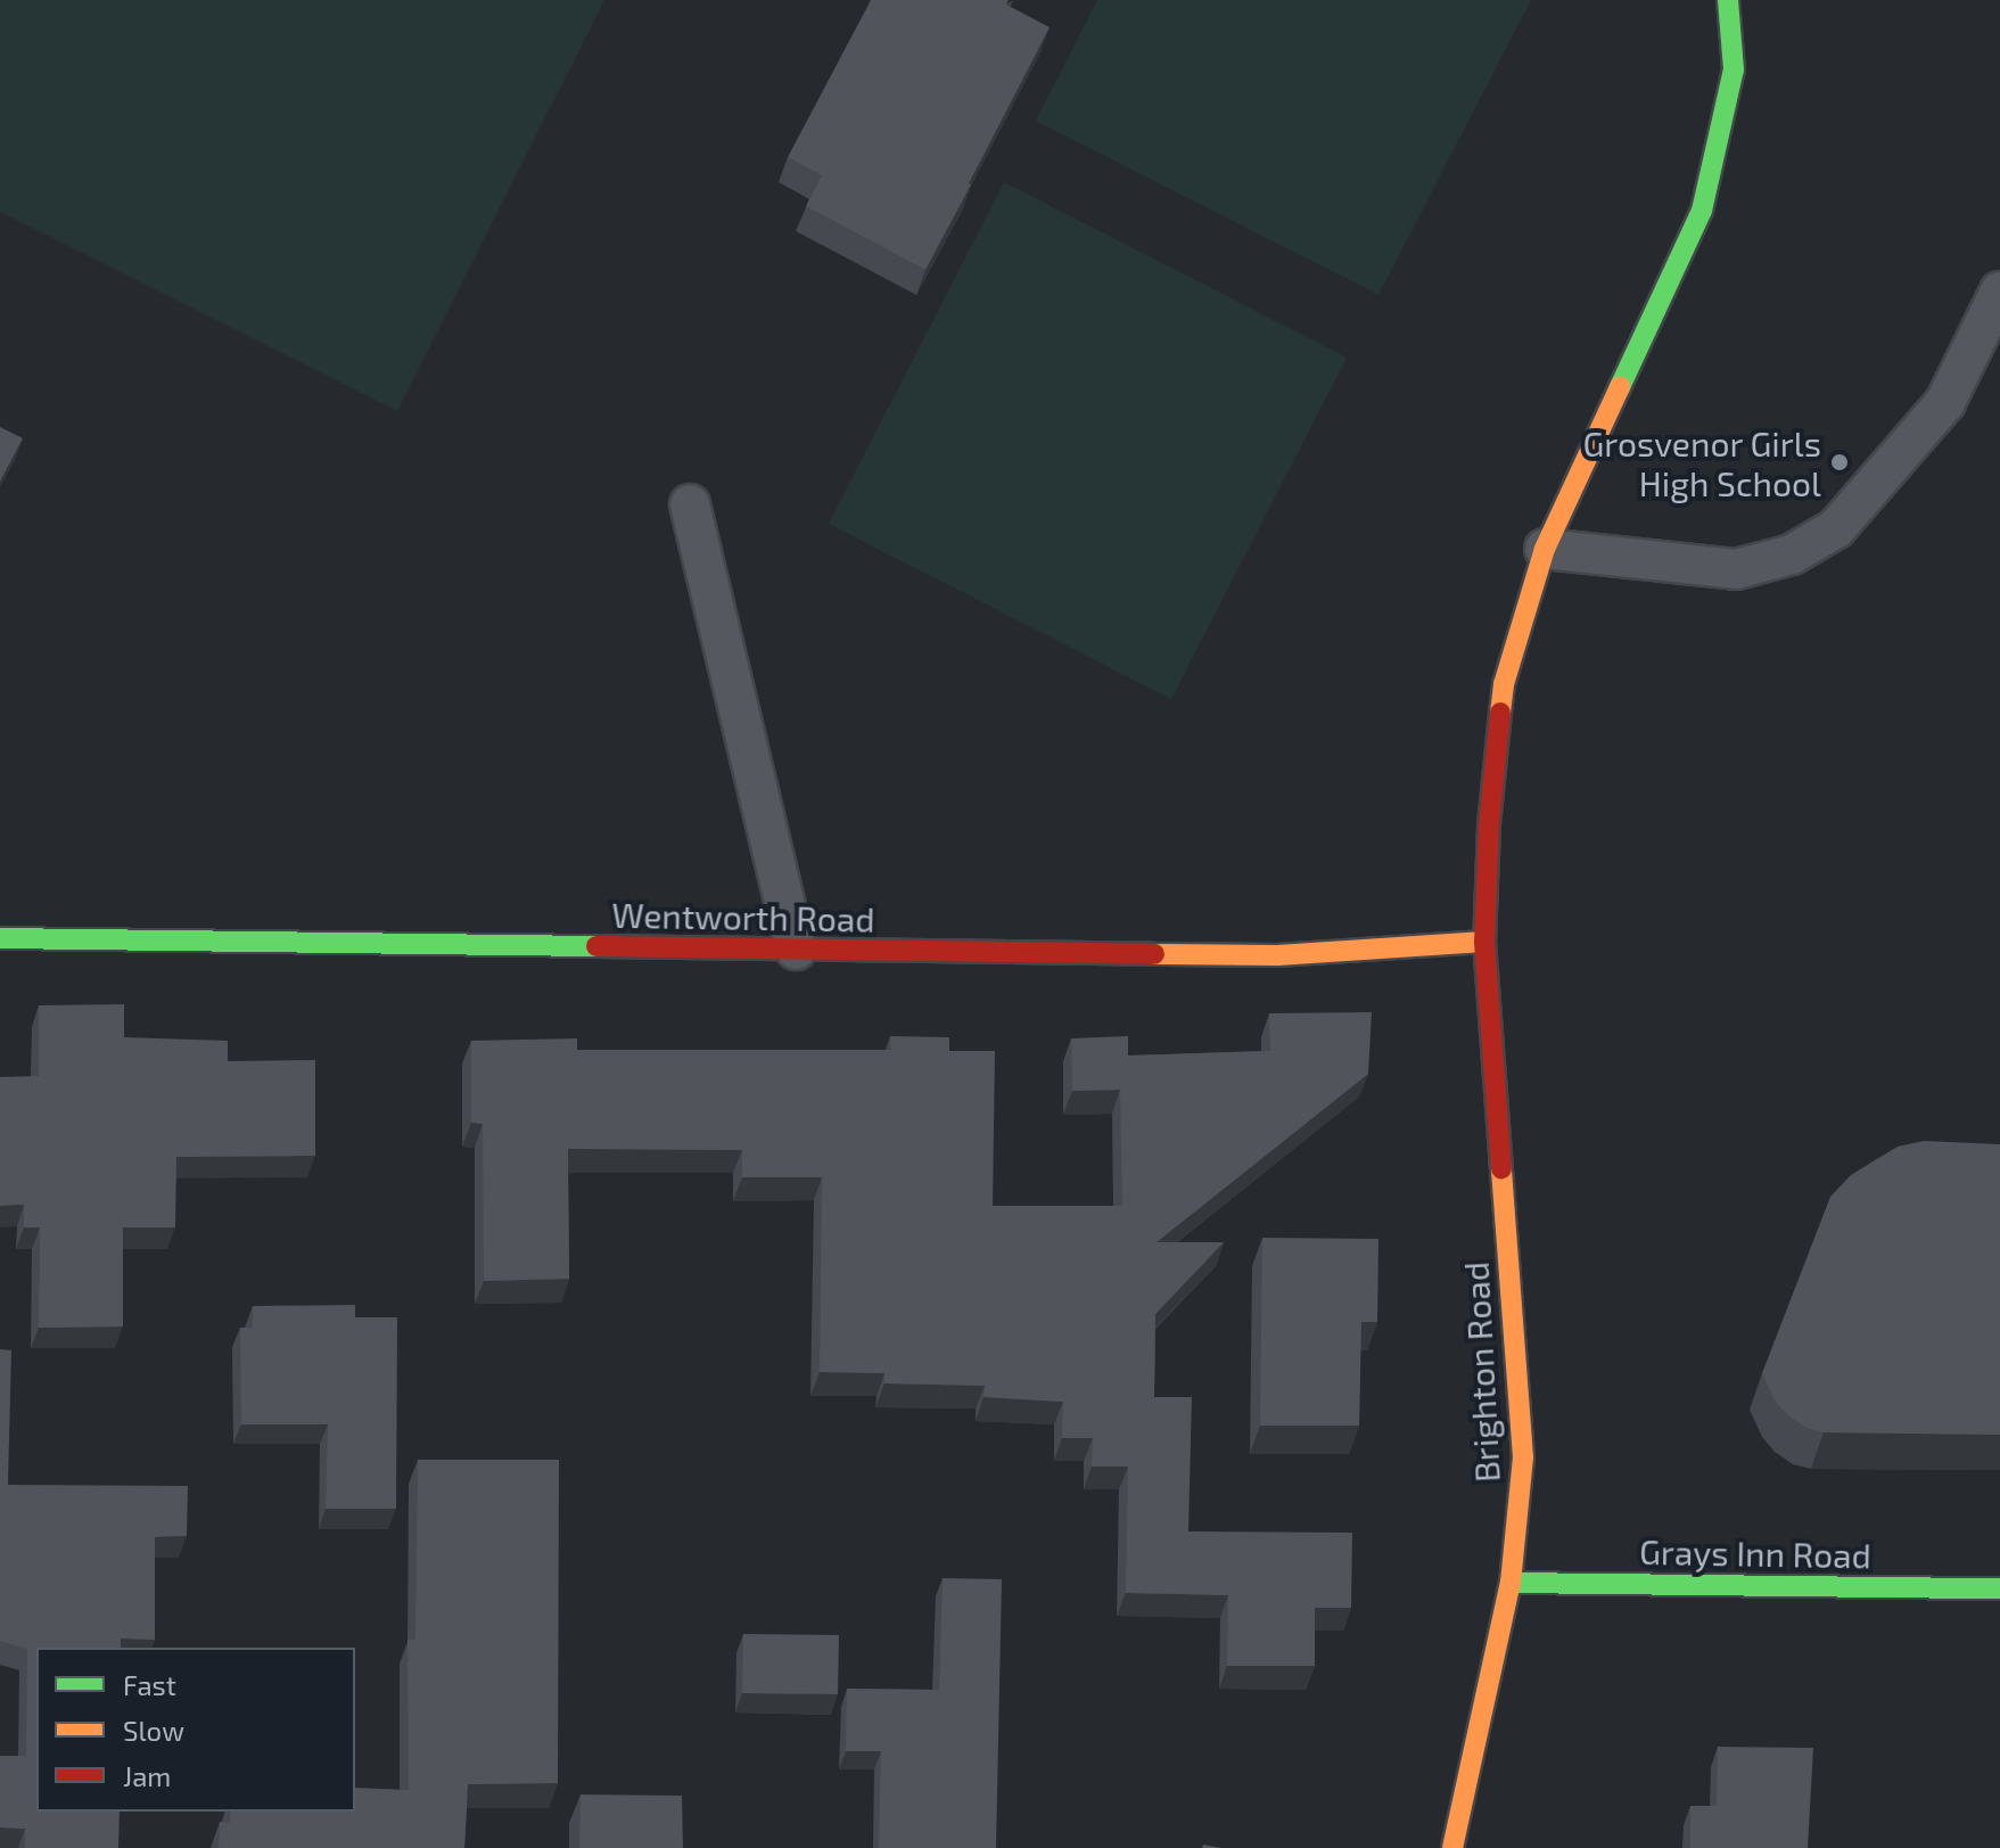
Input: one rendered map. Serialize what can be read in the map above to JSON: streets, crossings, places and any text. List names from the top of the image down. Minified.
{"streets":{"street":["Wentworth Road","Brighton Road","Grays Inn Road"]},"crossings":[["Wentworth Road","Brighton Road"],["Brighton Road","Grays Inn Road"]],"places":["Grosvenor Girls High School"],"legend":["Fast","Slow","Jam"]}
